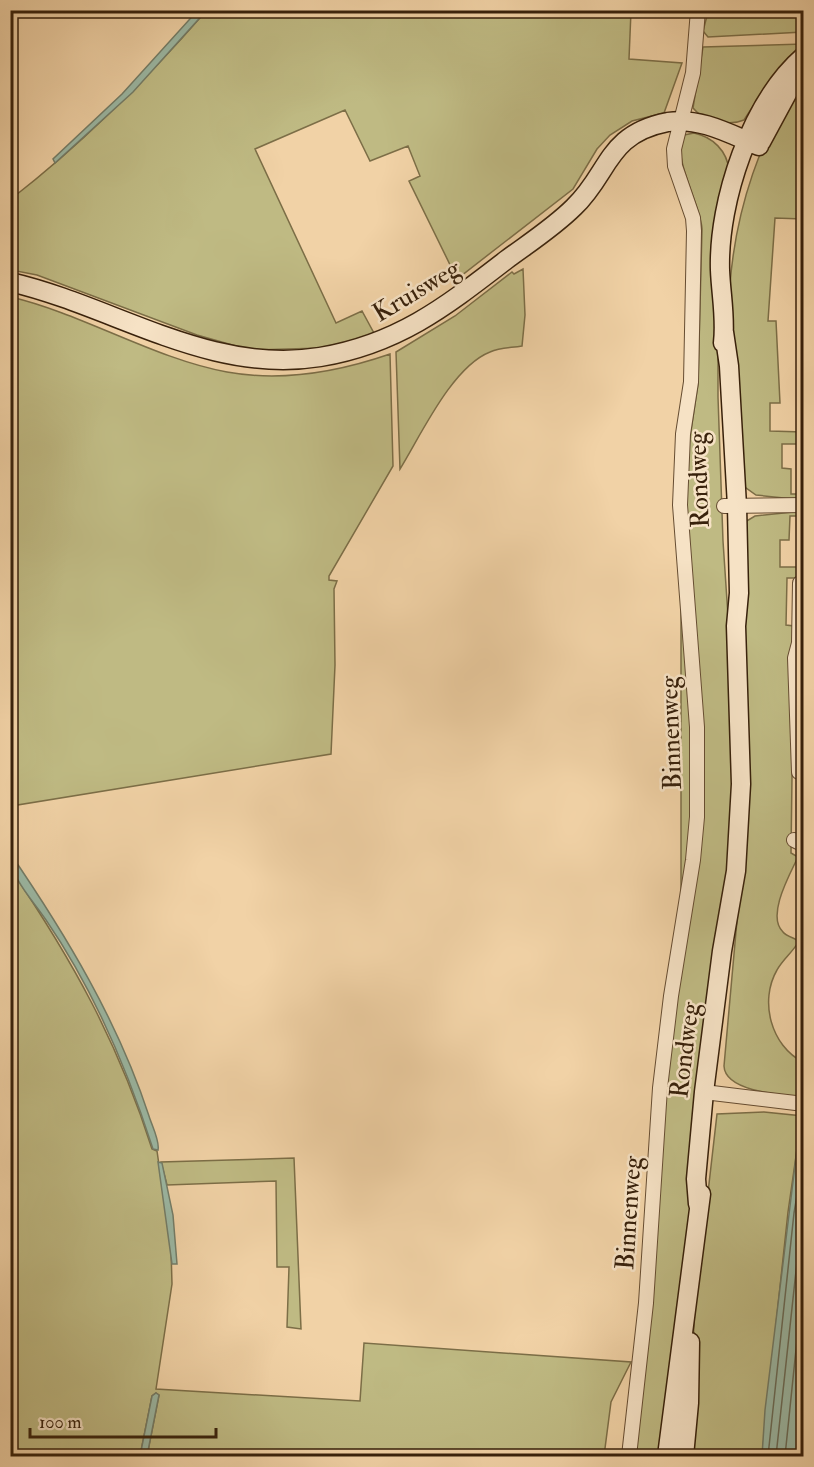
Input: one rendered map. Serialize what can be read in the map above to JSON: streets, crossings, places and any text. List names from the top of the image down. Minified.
{"streets":{"main road":["Kruisweg","Rondweg"],"street":["Binnenweg"]},"crossings":[["Kruisweg","Binnenweg"]],"scale_bar":"100 m"}
